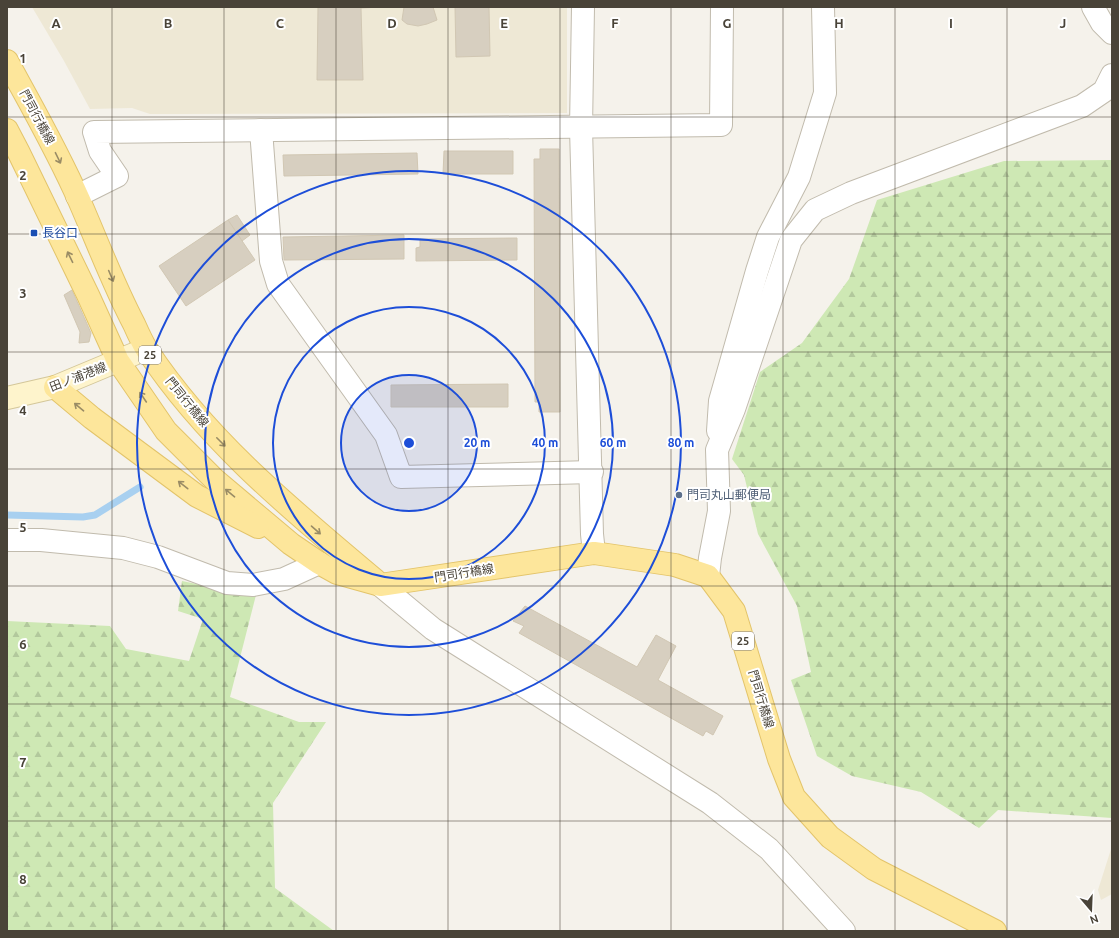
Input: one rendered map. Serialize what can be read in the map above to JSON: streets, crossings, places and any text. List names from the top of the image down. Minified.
{"streets":{"main road":["門司行橋線","25","田ノ浦港線"]},"crossings":[["門司行橋線","田ノ浦港線"]],"places":{"transit":["長谷口"],"other":["門司丸山郵便局"]},"north":"bottom","grid":{"columns":["A","B","C","D","E","F","G","H","I","J"],"rows":["1","2","3","4","5","6","7","8"]},"rings":["20 m","40 m","60 m","80 m"]}
